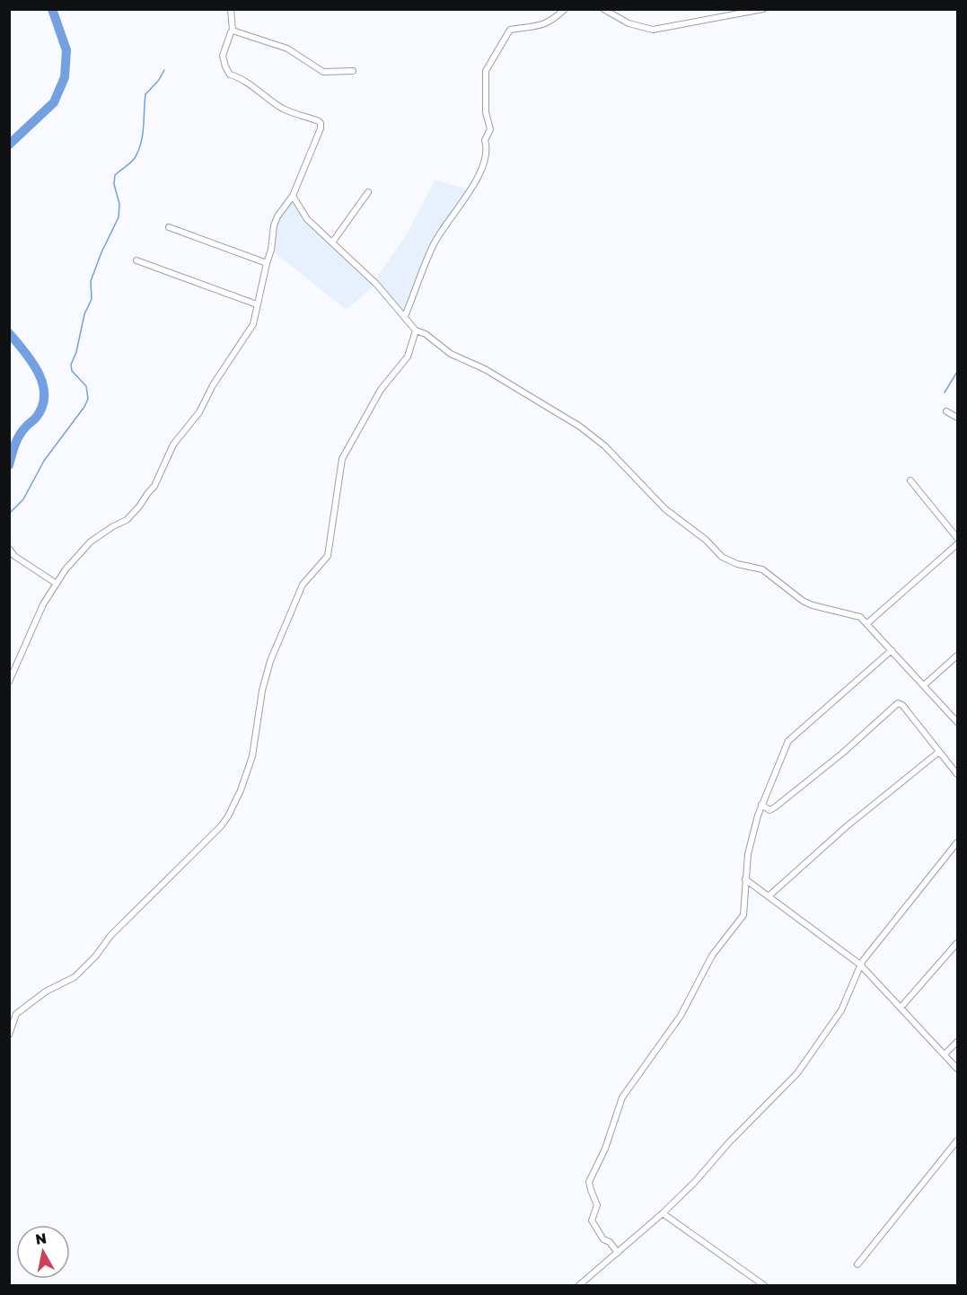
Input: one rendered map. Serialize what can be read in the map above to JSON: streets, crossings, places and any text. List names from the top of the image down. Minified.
{"north":"top"}
